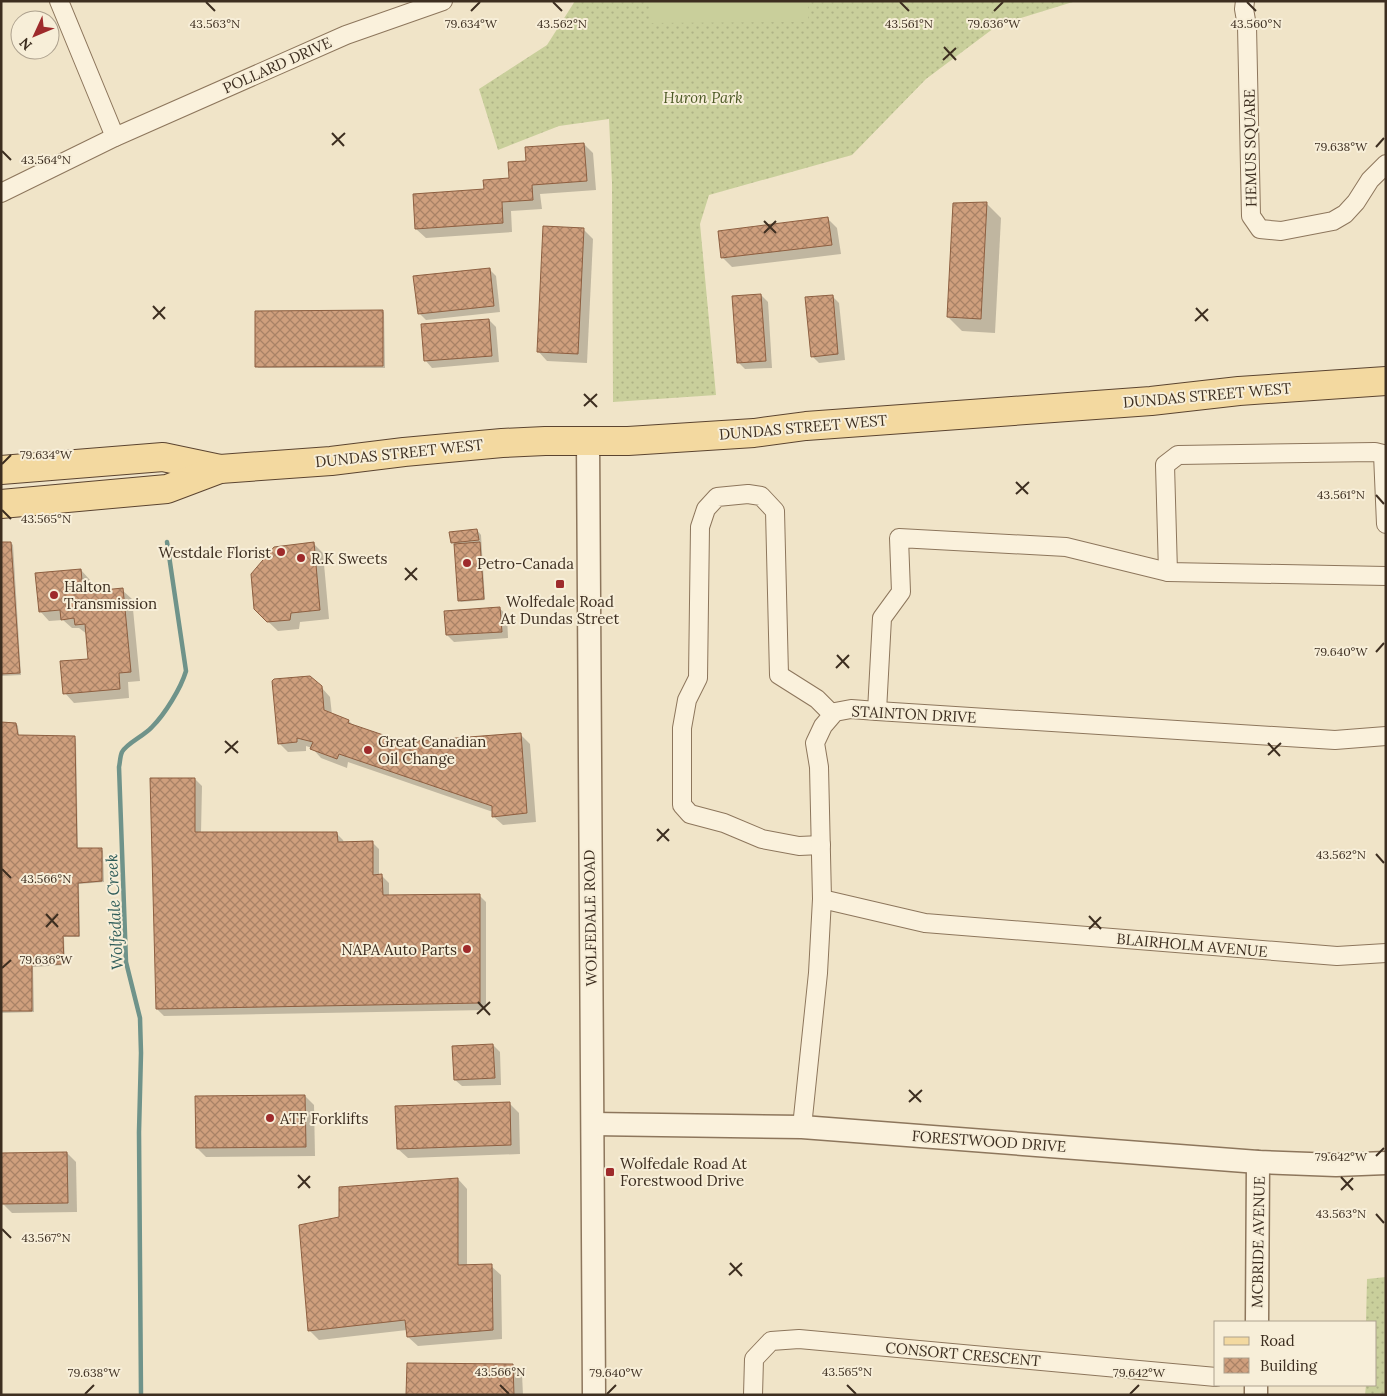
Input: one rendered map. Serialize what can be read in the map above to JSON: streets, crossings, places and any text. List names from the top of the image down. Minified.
{"streets":{"main road":["DUNDAS STREET WEST"],"street":["POLLARD DRIVE","HEMUS SQUARE","STAINTON DRIVE","WOLFEDALE ROAD","BLAIRHOLM AVENUE","FORESTWOOD DRIVE","MCBRIDE AVENUE","CONSORT CRESCENT"]},"crossings":[["DUNDAS STREET WEST","WOLFEDALE ROAD"],["STAINTON DRIVE","BLAIRHOLM AVENUE"],["STAINTON DRIVE","FORESTWOOD DRIVE"],["WOLFEDALE ROAD","FORESTWOOD DRIVE"],["FORESTWOOD DRIVE","MCBRIDE AVENUE"]],"water":["Wolfedale Creek"],"parks":["Huron Park"],"places":{"other":["Westdale Florist","R.K Sweets","Petro-Canada","Halton Transmission","Great Canadian Oil Change","NAPA Auto Parts","ATF Forklifts"],"transit":["Wolfedale Road At Dundas Street","Wolfedale Road At Forestwood Drive"]},"legend":["Road","Building"],"north":"bottom left","coordinates":["79.634°W","79.636°W","43.563°N","43.562°N","43.561°N","43.560°N","79.638°W","43.564°N","43.565°N","79.640°W","43.566°N","79.642°W","43.567°N"]}
